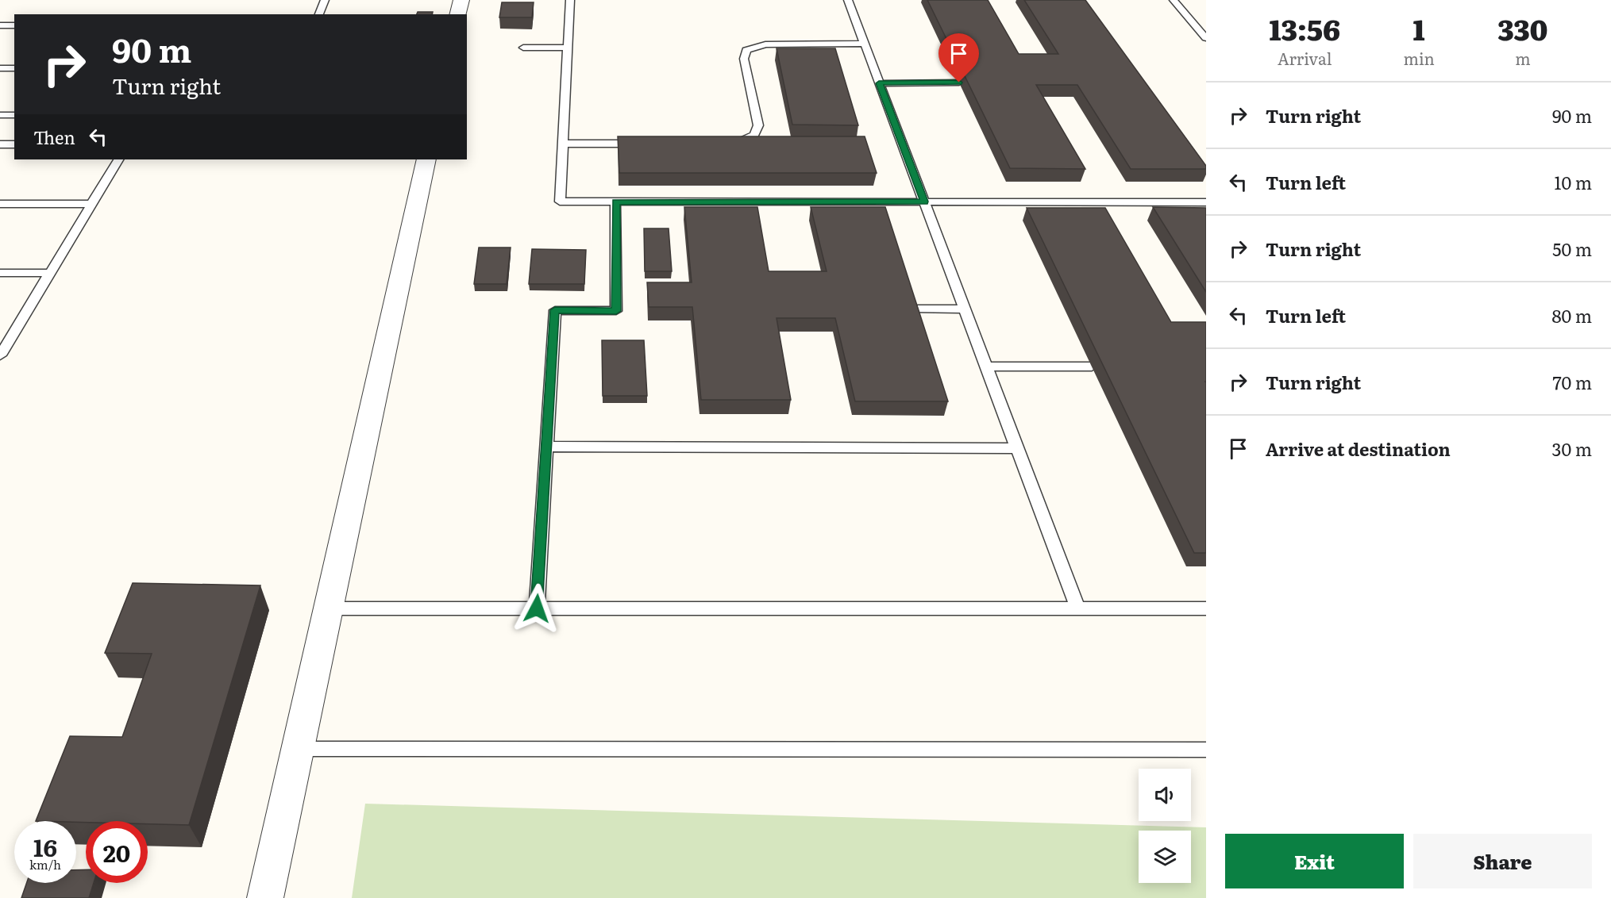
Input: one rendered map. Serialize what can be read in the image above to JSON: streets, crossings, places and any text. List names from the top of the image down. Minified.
{"page":{"eta":["13:56","Arrival","1","min","330","m"],"turn":["90 m","Turn right"],"list":[{"name":"Turn right","value":"90 m"},{"name":"Turn left","value":"10 m"},{"name":"Turn right","value":"50 m"},{"name":"Turn left","value":"80 m"},{"name":"Turn right","value":"70 m"},{"name":"Arrive at destination","value":"30 m"}],"then":"Then","speed":"16 km/h","limit":"20","buttons":["Exit","Share"]}}
